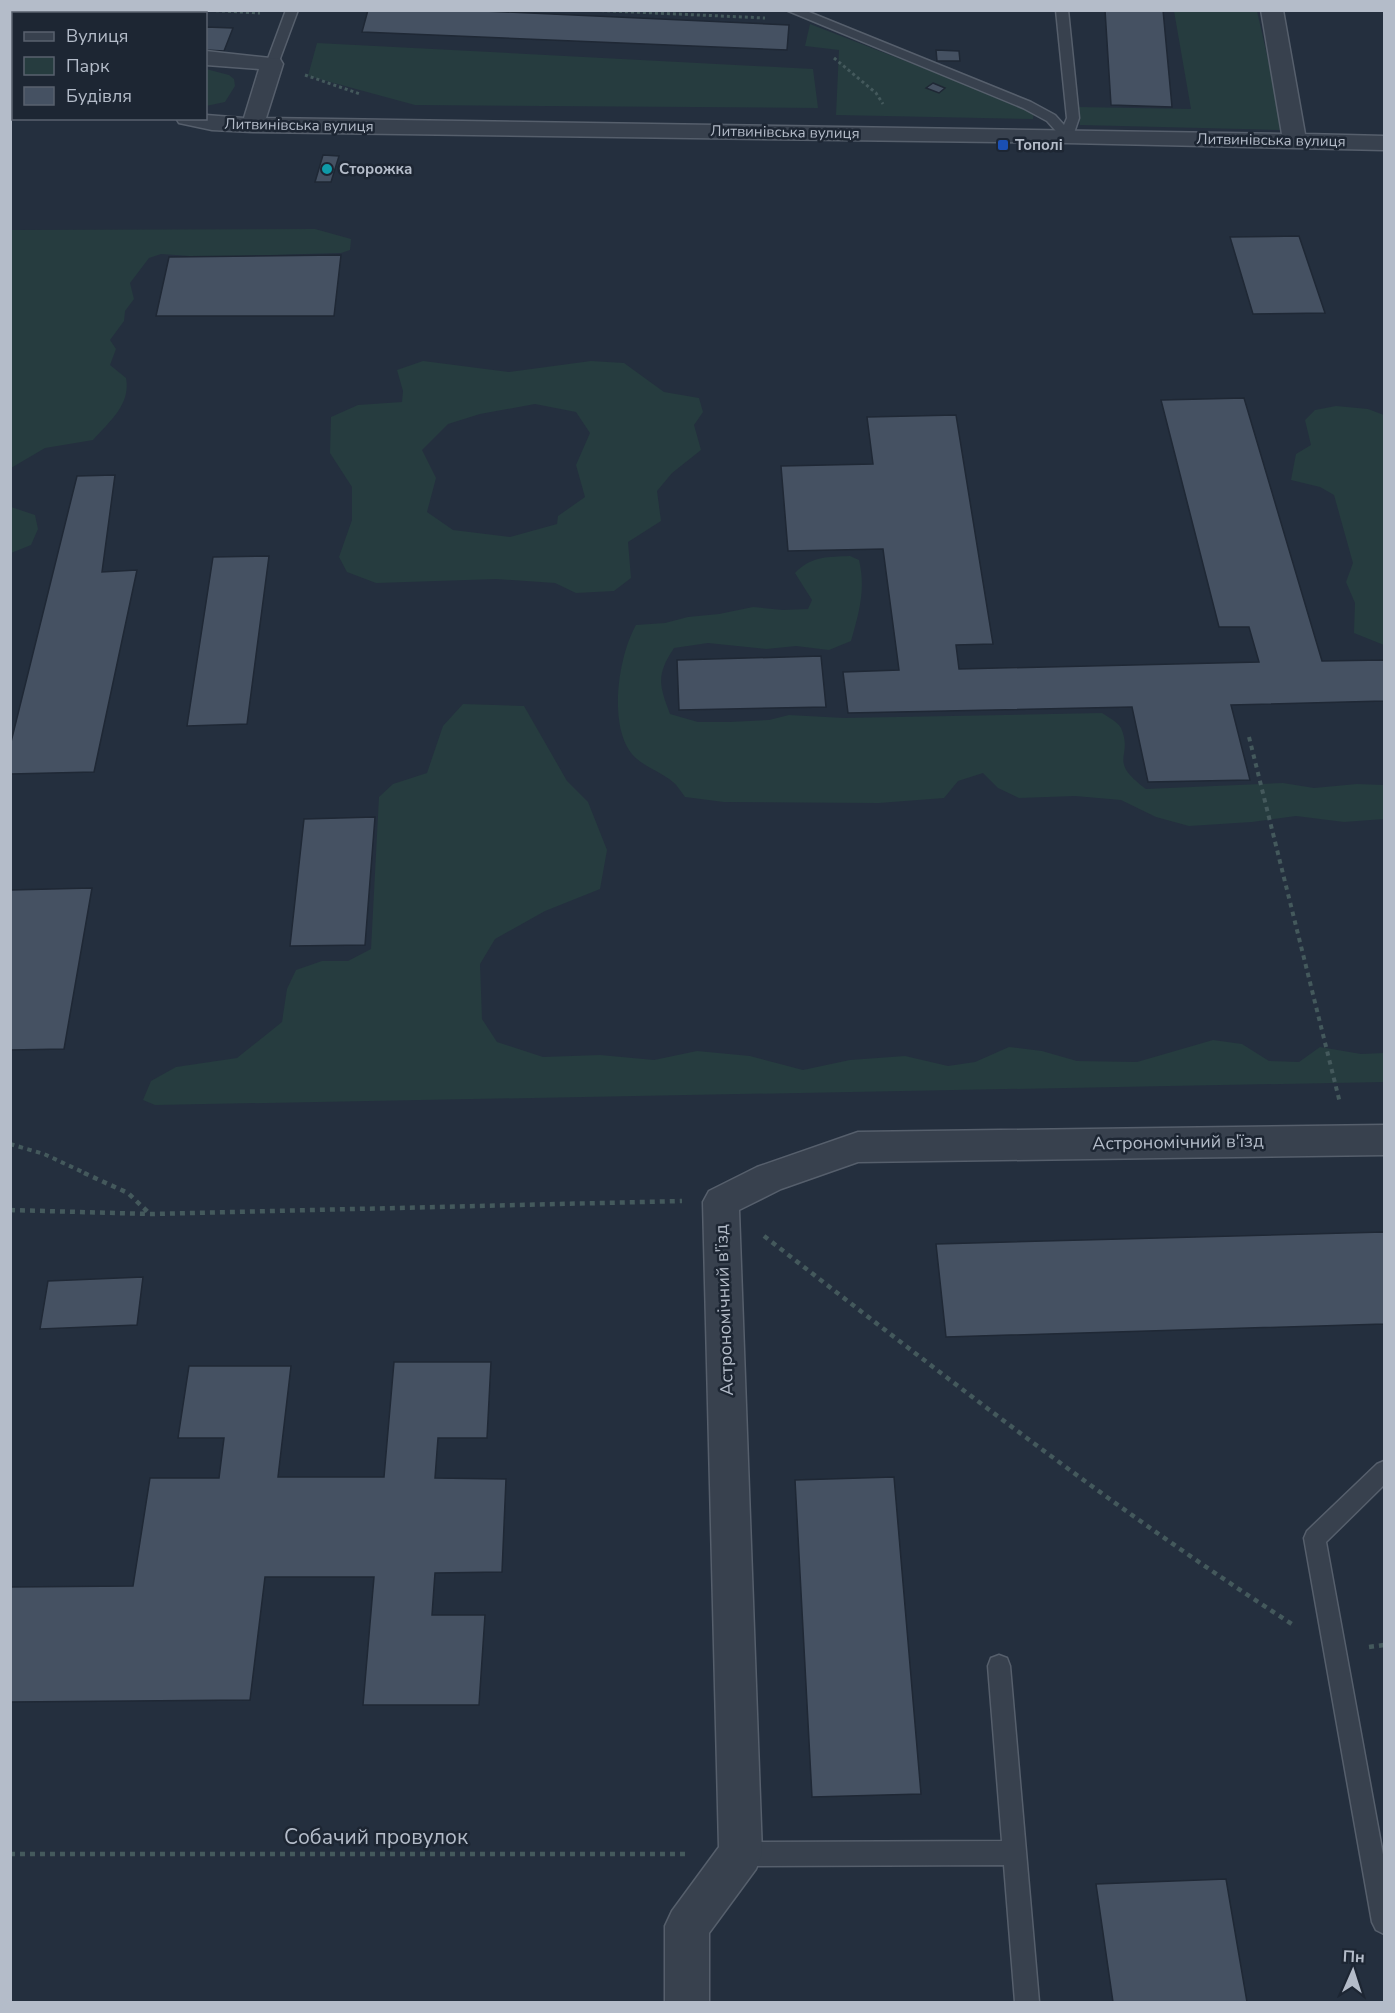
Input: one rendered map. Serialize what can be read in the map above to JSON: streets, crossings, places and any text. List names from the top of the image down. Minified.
{"streets":{"street":["Литвинівська вулиця","Астрономічний в'їзд"],"path":["Собачий провулок"]},"crossings":[["Астрономічний в'їзд","Собачий провулок"]],"places":{"transit":["Тополі"],"other":["Сторожка"]},"legend":["Вулиця","Парк","Будівля"],"north":"top"}
